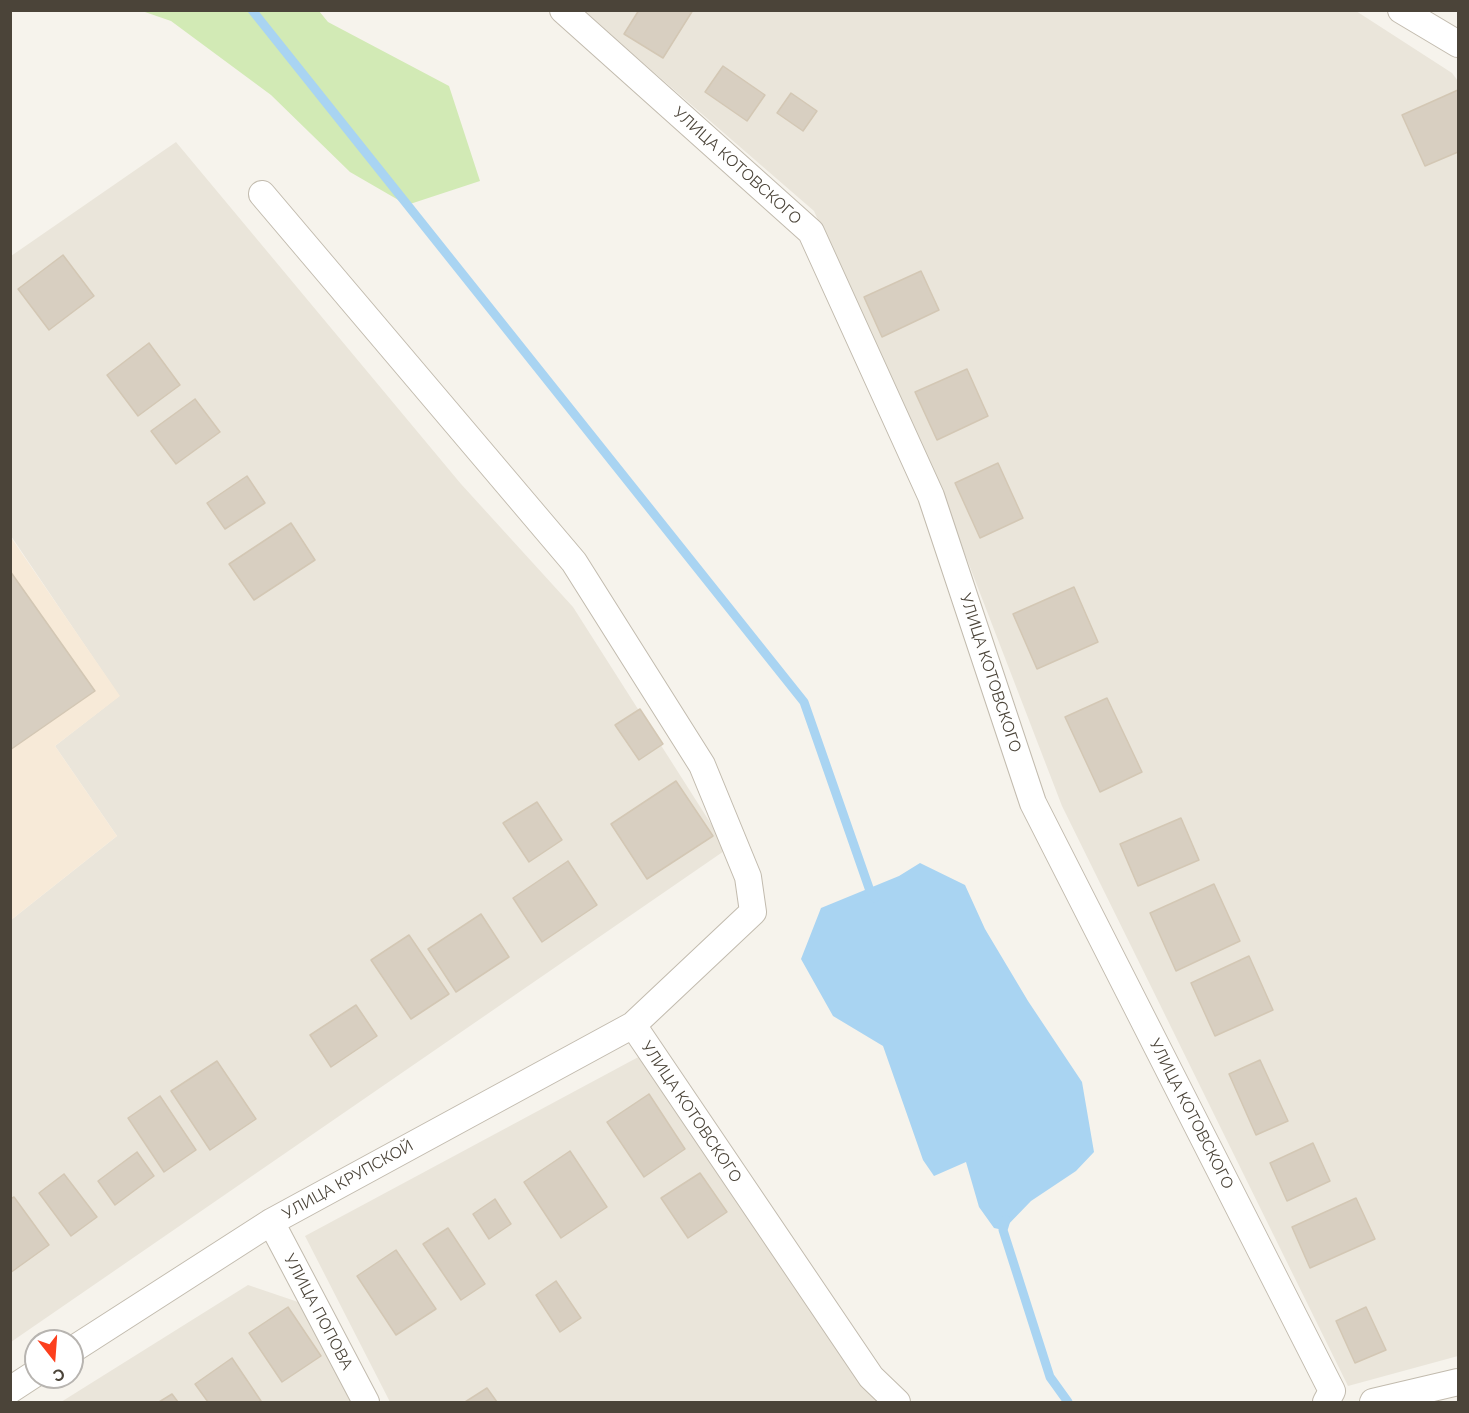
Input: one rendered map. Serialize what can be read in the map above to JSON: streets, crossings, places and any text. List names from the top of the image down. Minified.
{"streets":{"street":["УЛИЦА КОТОВСКОГО","УЛИЦА КРУПСКОЙ","УЛИЦА ПОПОВА"]},"crossings":[["УЛИЦА КОТОВСКОГО","УЛИЦА КРУПСКОЙ"],["УЛИЦА КРУПСКОЙ","УЛИЦА ПОПОВА"]],"north":"bottom"}
